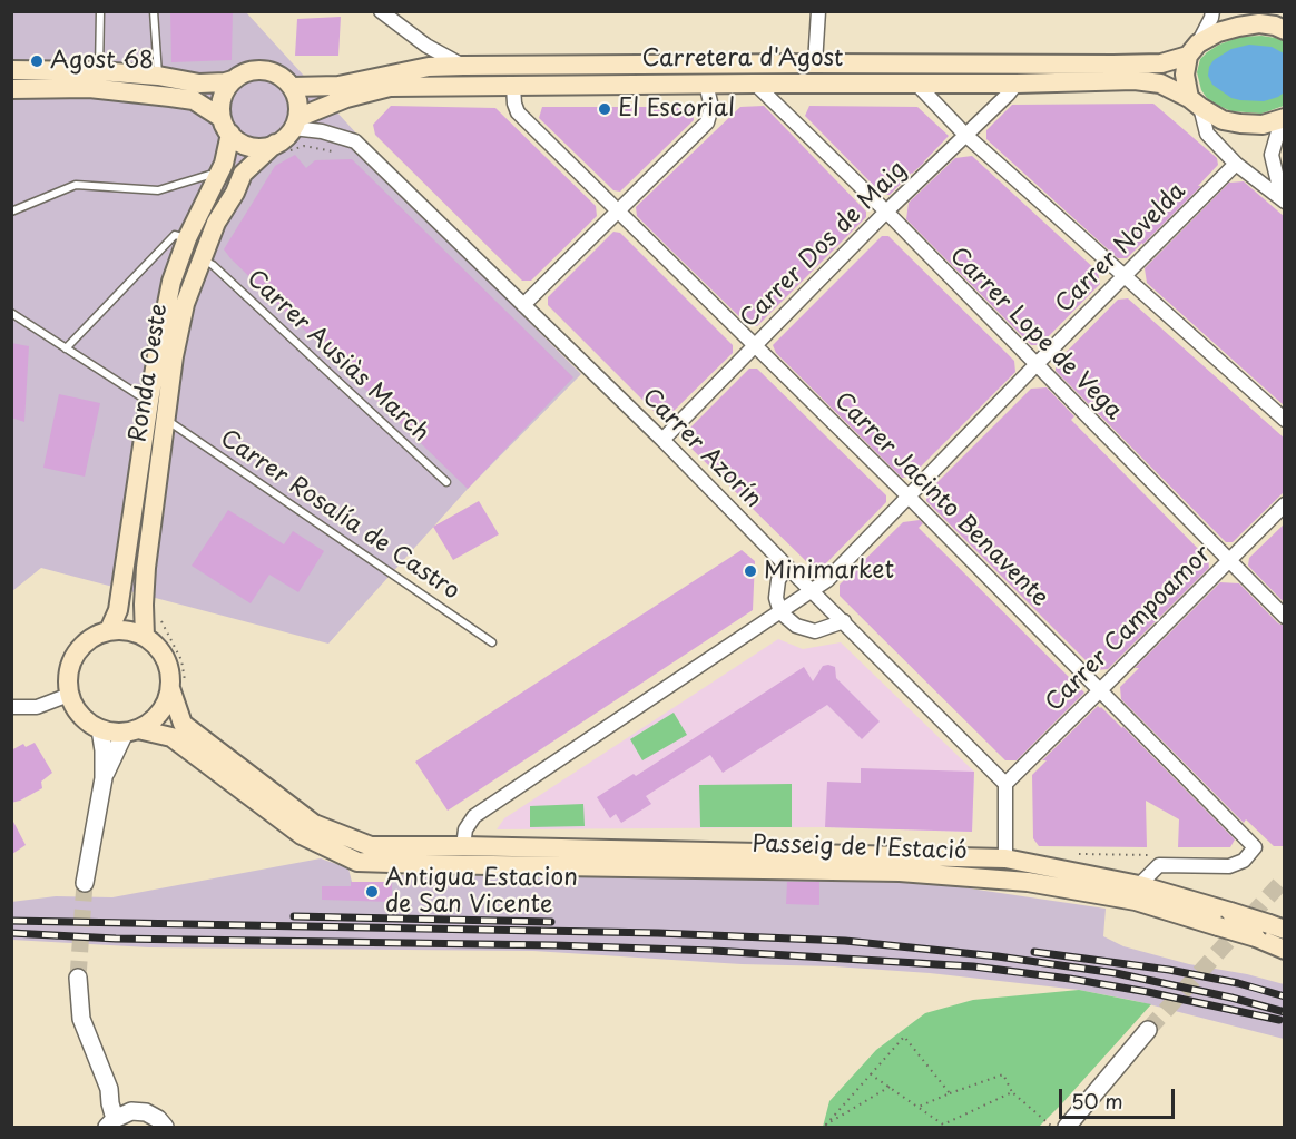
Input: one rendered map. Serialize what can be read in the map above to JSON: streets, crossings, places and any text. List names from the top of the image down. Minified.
{"streets":{"main road":["Carretera d'Agost","Ronda Oeste","Passeig de l'Estació"],"street":["Carrer Dos de Maig","Carrer Novelda","Carrer Lope de Vega","Carrer Azorín","Carrer Jacinto Benavente","Carrer Campoamor"],"lane":["Carrer Ausiàs March","Carrer Rosalía de Castro"]},"crossings":[["Carretera d'Agost","Carrer Dos de Maig"],["Carretera d'Agost","Carrer Lope de Vega"],["Carretera d'Agost","Ronda Oeste"],["Carretera d'Agost","Carrer Azorín"],["Carretera d'Agost","Carrer Jacinto Benavente"],["Carrer Dos de Maig","Carrer Lope de Vega"],["Carrer Dos de Maig","Carrer Azorín"],["Carrer Dos de Maig","Carrer Jacinto Benavente"],["Carrer Novelda","Carrer Lope de Vega"],["Carrer Novelda","Carrer Azorín"],["Carrer Novelda","Carrer Jacinto Benavente"],["Carrer Novelda","Passeig de l'Estació"],["Carrer Lope de Vega","Carrer Campoamor"],["Carrer Ausiàs March","Ronda Oeste"],["Ronda Oeste","Carrer Azorín"],["Ronda Oeste","Carrer Rosalía de Castro"],["Ronda Oeste","Passeig de l'Estació"],["Carrer Azorín","Carrer Campoamor"],["Carrer Jacinto Benavente","Carrer Campoamor"]],"places":["Agost 68","El Escorial","Minimarket","Antigua Estacion de San Vicente"],"scale_bar":"50 m"}
